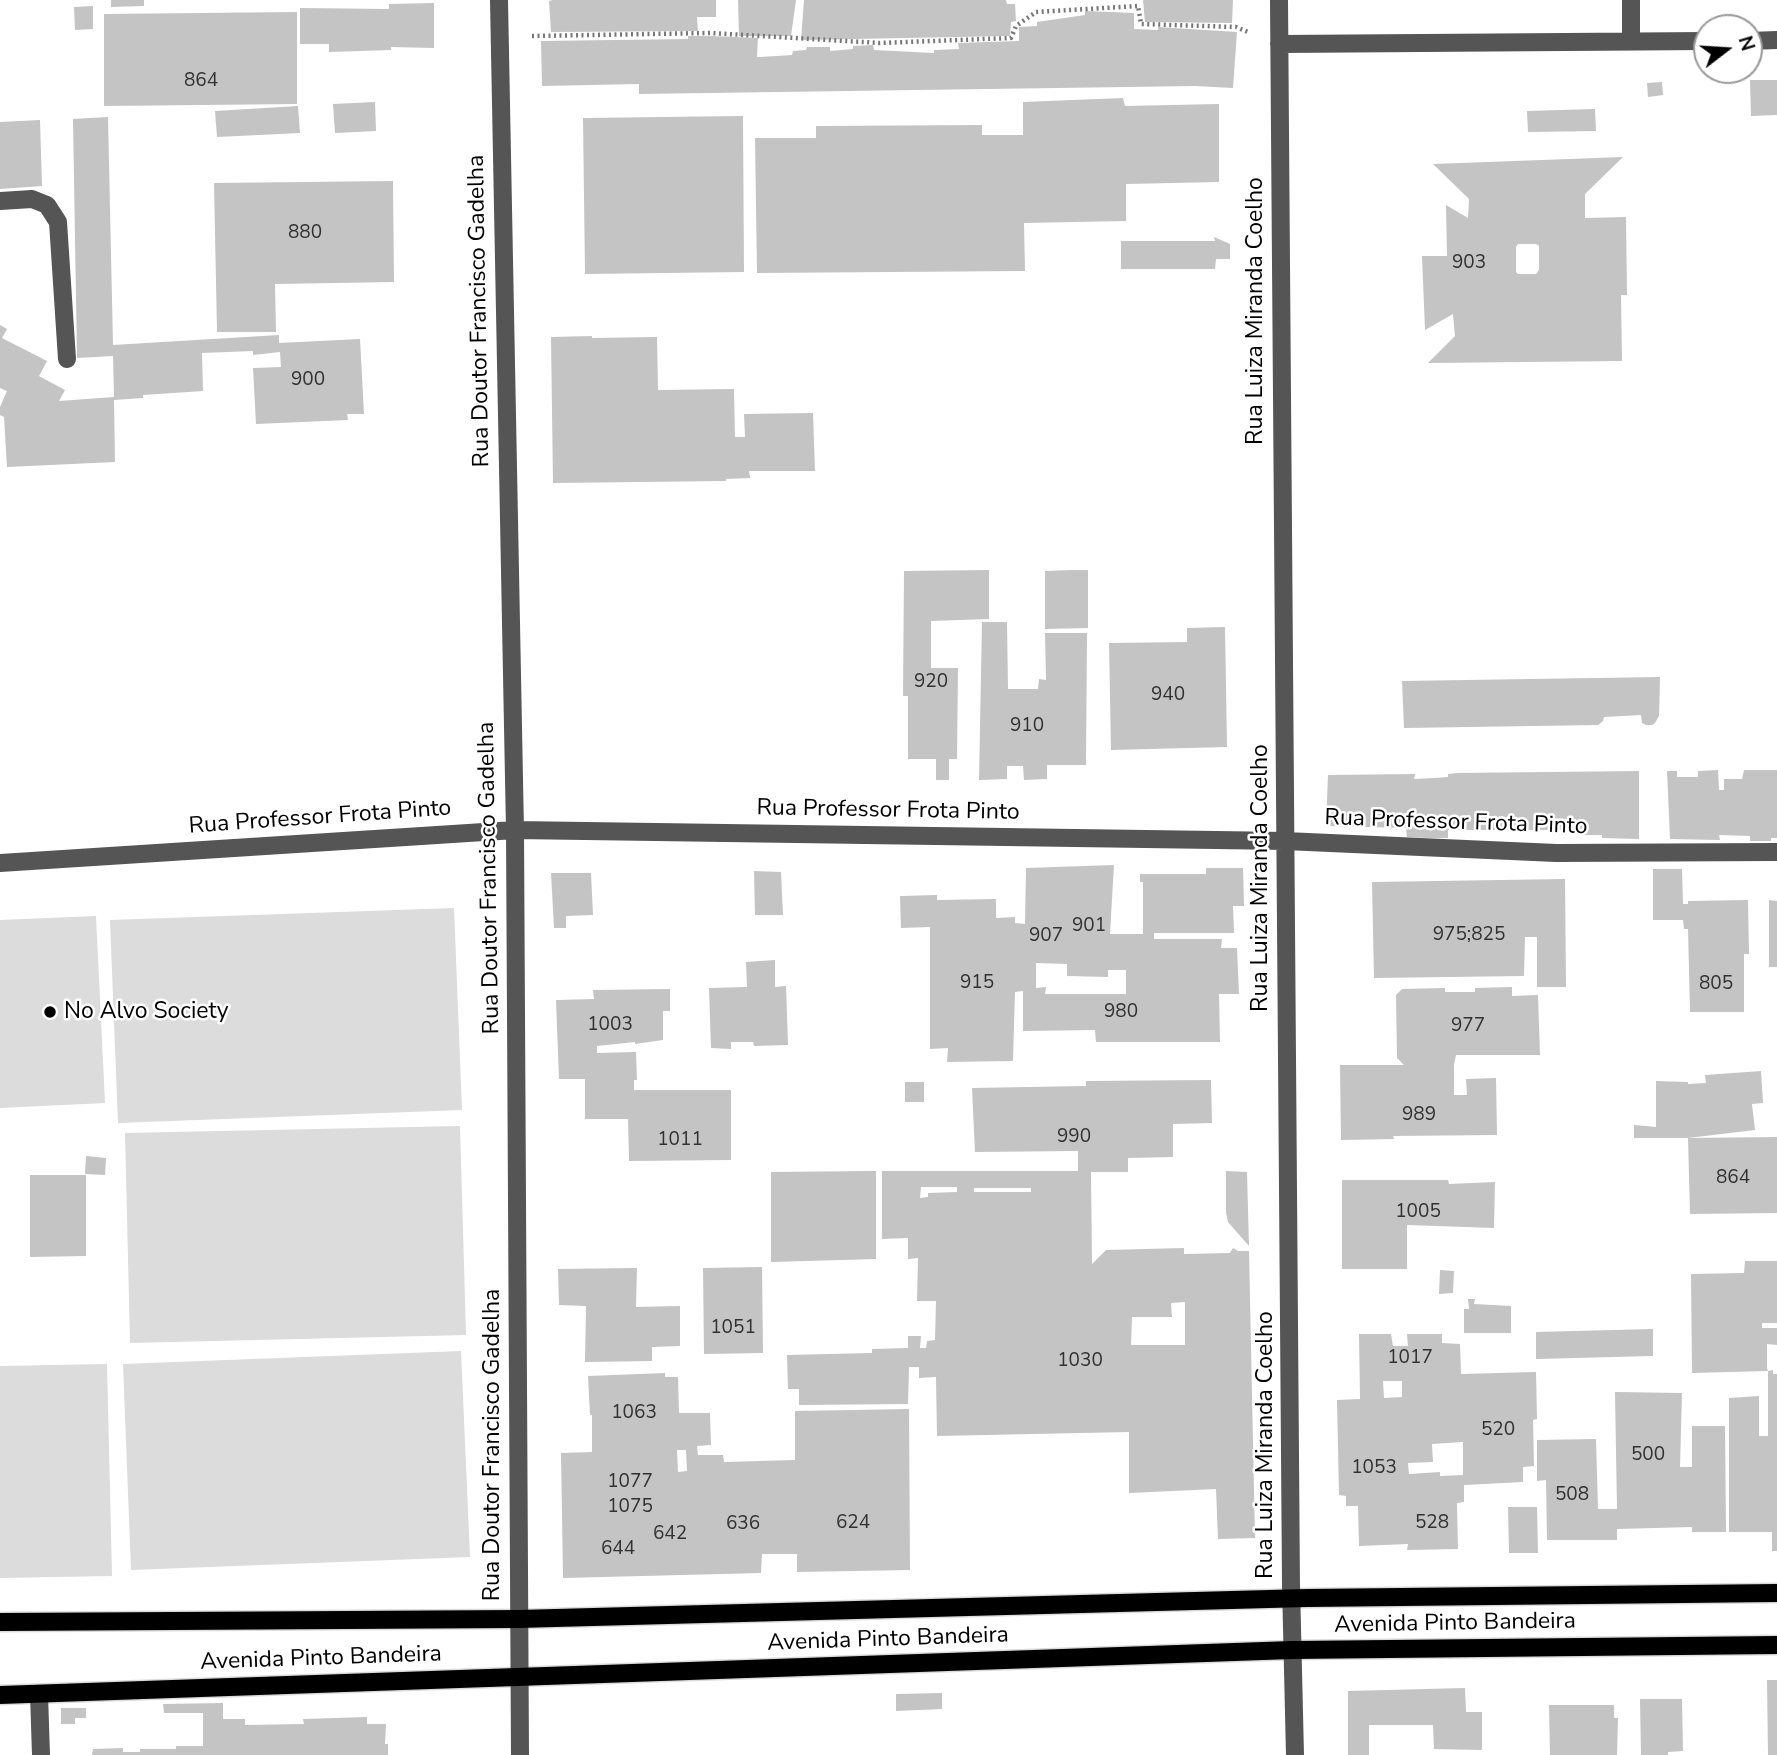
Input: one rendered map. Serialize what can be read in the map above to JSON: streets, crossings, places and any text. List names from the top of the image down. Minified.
{"streets":{"main road":["Avenida Pinto Bandeira"],"street":["Rua Doutor Francisco Gadelha","Rua Luiza Miranda Coelho","Rua Professor Frota Pinto"]},"crossings":[["Rua Doutor Francisco Gadelha","Rua Professor Frota Pinto"],["Rua Doutor Francisco Gadelha","Avenida Pinto Bandeira"],["Rua Luiza Miranda Coelho","Rua Professor Frota Pinto"],["Rua Luiza Miranda Coelho","Avenida Pinto Bandeira"]],"places":["No Alvo Society"],"house_numbers":["864","880","903","900","920","940","910","901","975;825","907","915","805","980","1003","977","989","990","1011","864","1005","1051","1017","1030","1063","520","500","1053","1077","508","1075","624","528","636","642","644"],"north":"right"}
